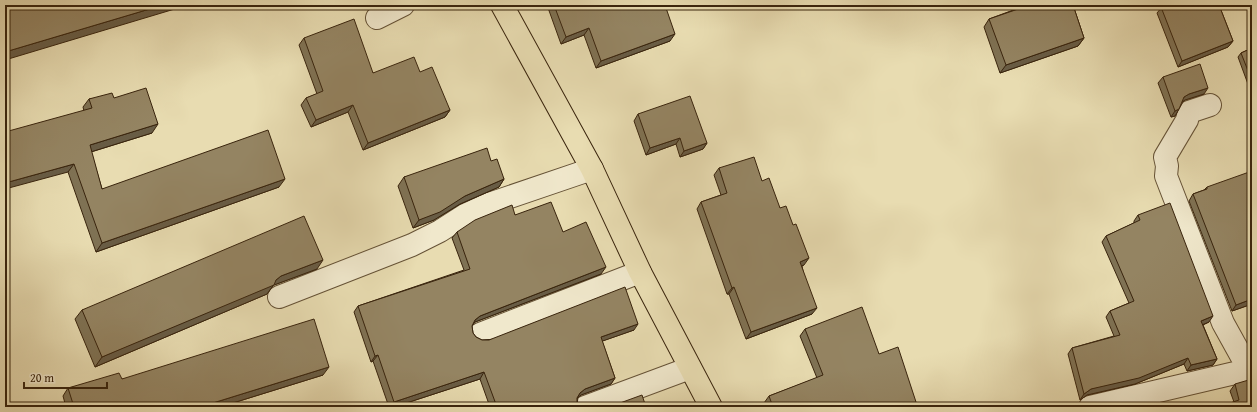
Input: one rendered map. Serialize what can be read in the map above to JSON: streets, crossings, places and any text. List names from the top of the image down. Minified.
{"scale_bar":"20 m"}
